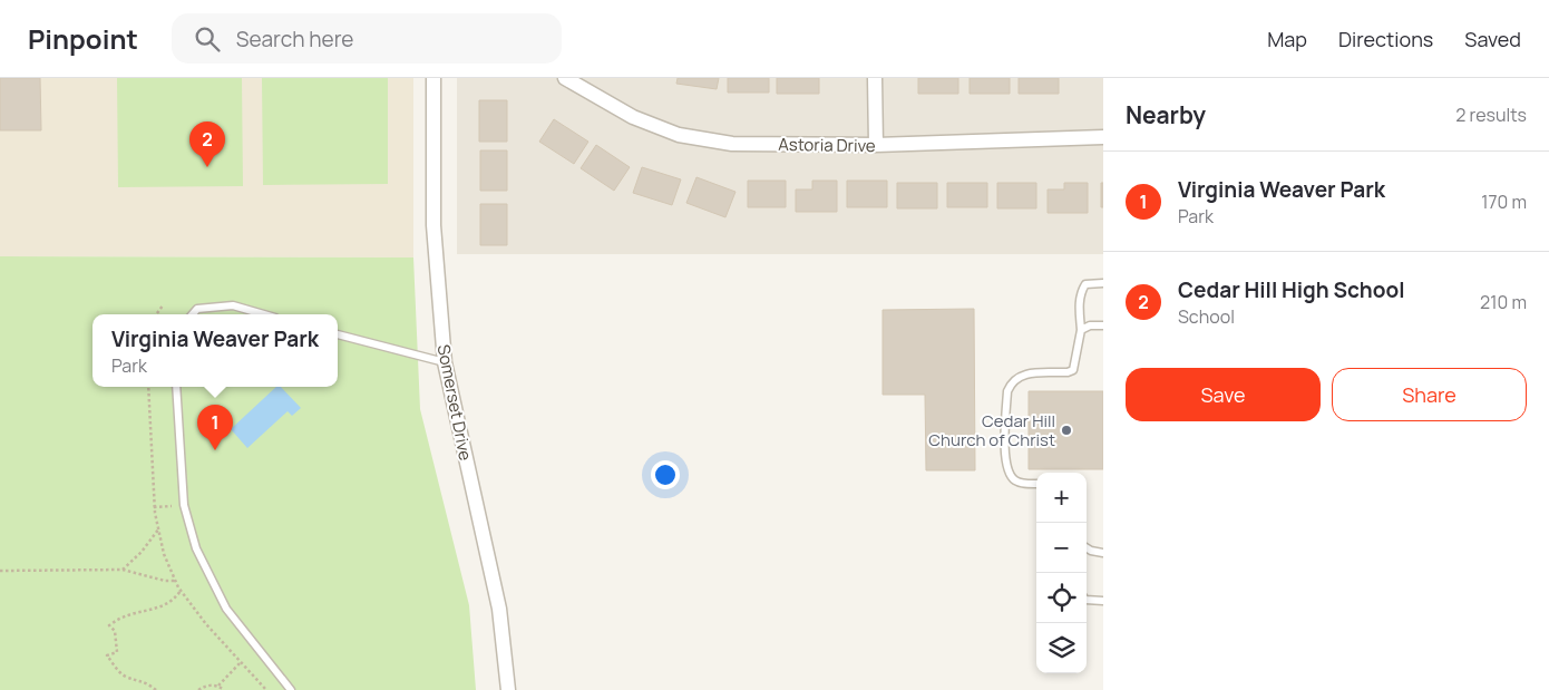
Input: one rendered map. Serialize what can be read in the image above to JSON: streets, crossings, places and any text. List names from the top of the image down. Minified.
{"streets":{"street":["Astoria Drive","Somerset Drive"]},"places":["Cedar Hill Church of Christ"],"page":{"header":"Pinpoint","search":"Search here","nav":["Map","Directions","Saved"],"heading":["Nearby","2 results"],"pins":["2","1"],"list":[{"mark":"1","name":"Virginia Weaver Park","note":"Park","value":"170 m"},{"mark":"2","name":"Cedar Hill High School","note":"School","value":"210 m"}],"popup":["Virginia Weaver Park","Park"],"buttons":["Save","Share"],"map_buttons":["+","−"]}}
